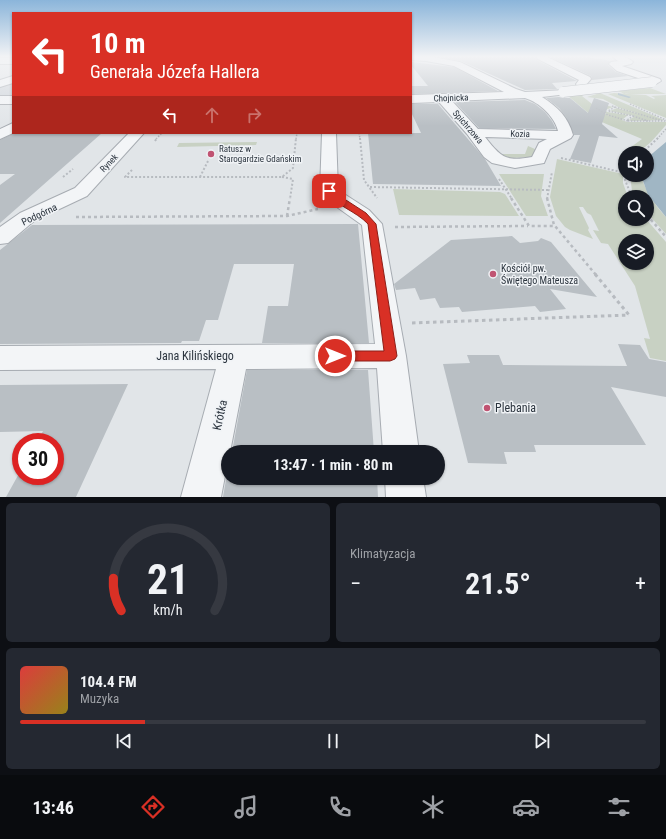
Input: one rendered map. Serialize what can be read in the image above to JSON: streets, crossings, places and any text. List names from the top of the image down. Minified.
{"streets":{"street":["Chojnicka","Spichrzowa","Kozia","Rynek","Podgórna","Jana Kilińskiego","Krótka"]},"crossings":[["Chojnicka","Spichrzowa"],["Spichrzowa","Kozia"],["Rynek","Podgórna"],["Jana Kilińskiego","Krótka"]],"places":["Ratusz w Starogardzie Gdańskim","Kościół pw. Świętego Mateusza","Plebania"],"page":{"turn":["10 m","Generała Józefa Hallera"],"limit":"30","trip":"13:47 · 1 min · 80 m","tile":"Klimatyzacja","heat":["−","21.5°","+"],"song":["104.4 FM","Muzyka"],"tabs":"13:46","gauge":["21","km/h"]}}
